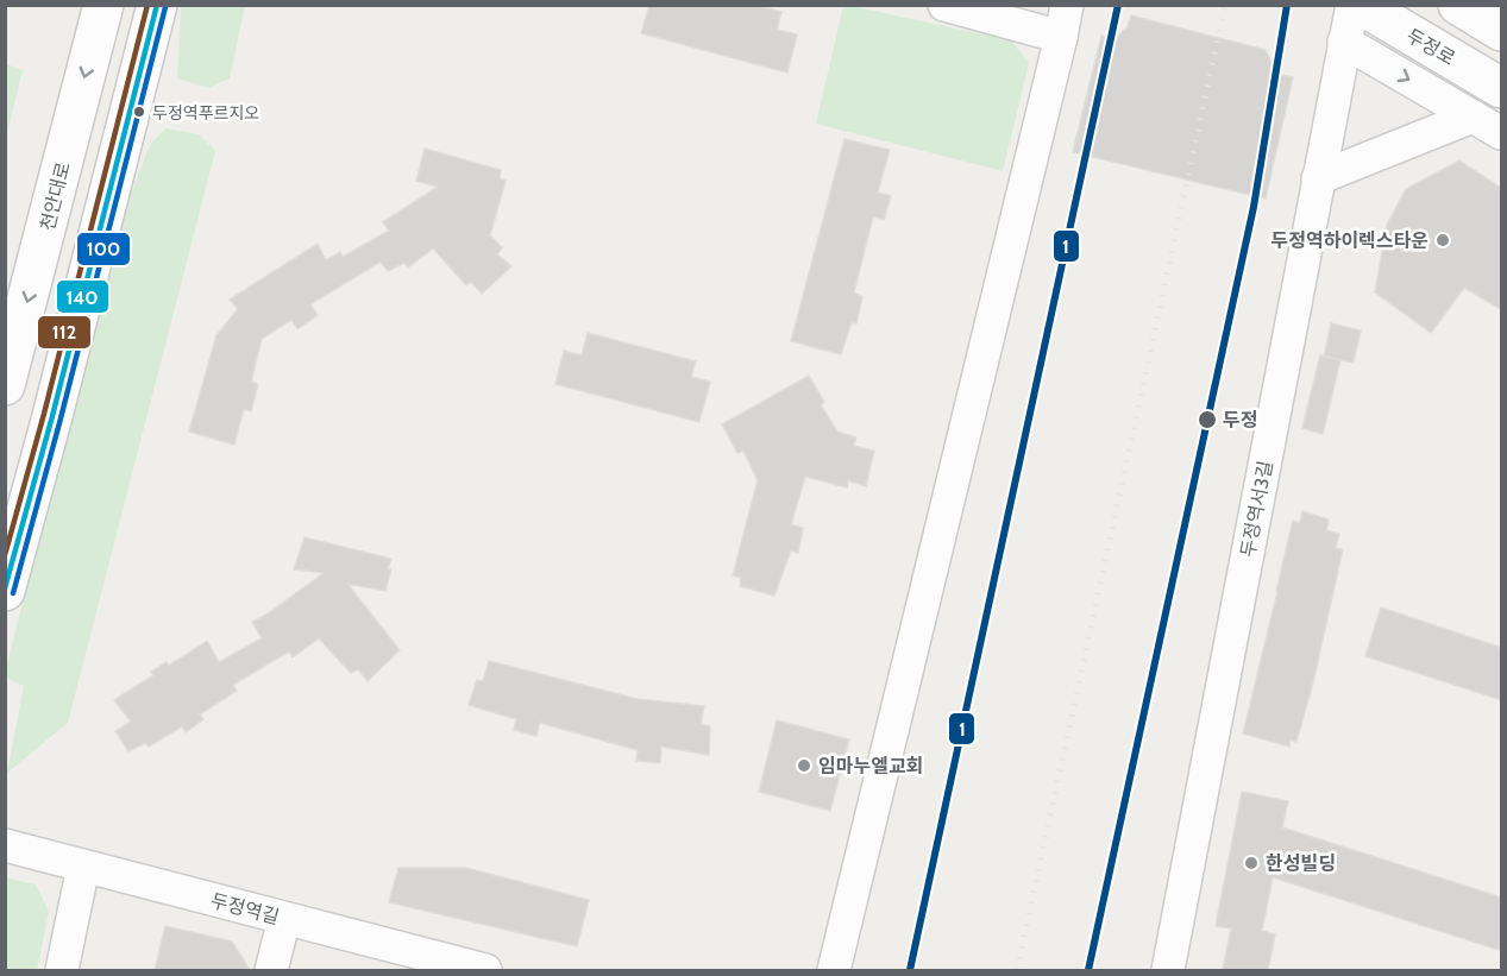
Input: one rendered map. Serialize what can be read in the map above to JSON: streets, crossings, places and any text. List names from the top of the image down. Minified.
{"streets":{"main road":["두정로","천안대로"],"street":["두정역서3길","두정역길"]},"places":["두정역푸르지오","두정역하이렉스타운","두정","임마누엘교회","한성빌딩"],"lines":["transit line 1","transit line 140","transit line 112","transit line 100"]}
